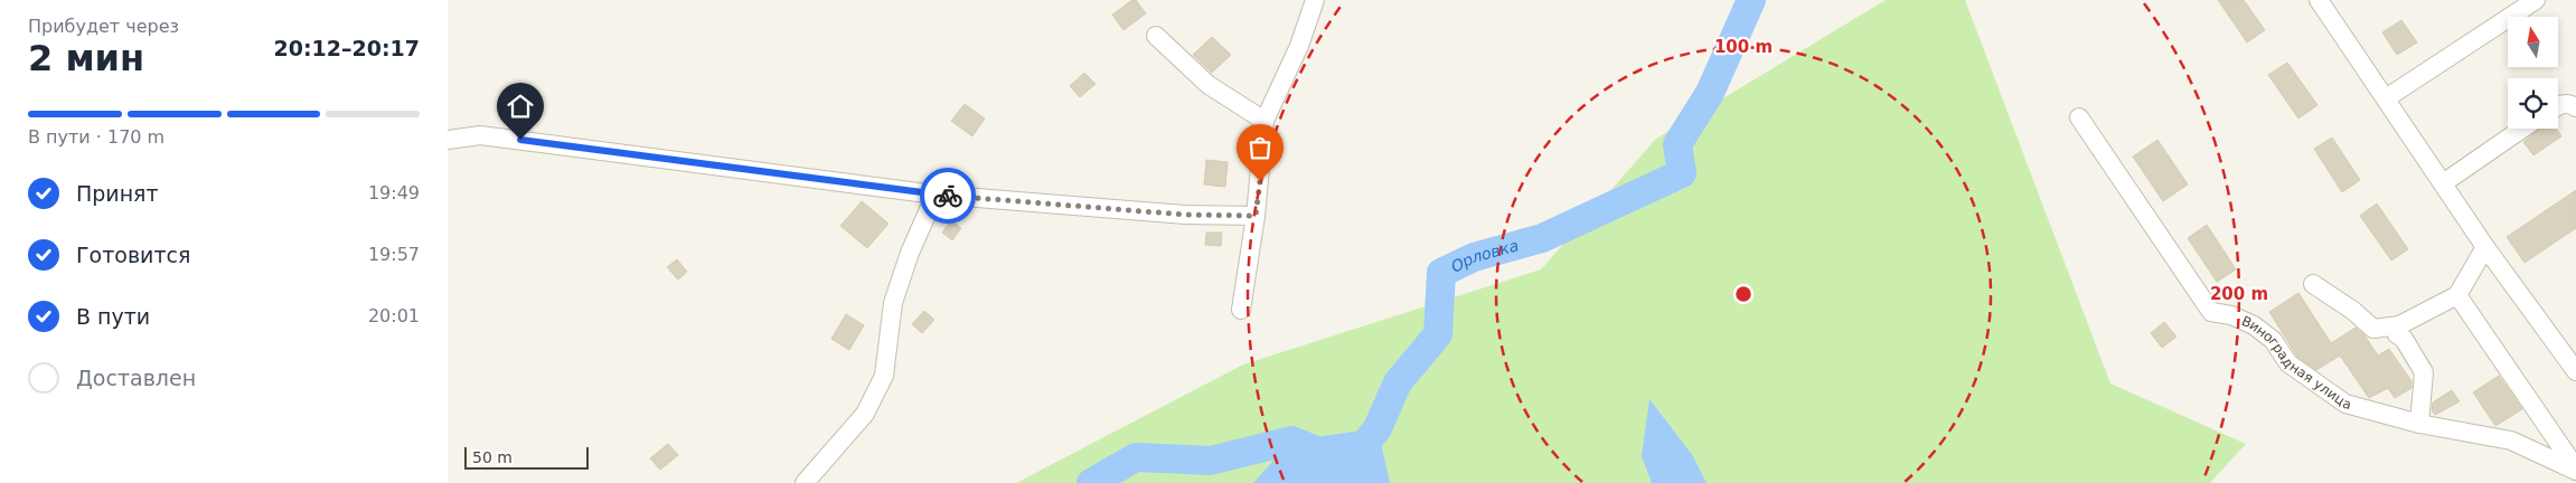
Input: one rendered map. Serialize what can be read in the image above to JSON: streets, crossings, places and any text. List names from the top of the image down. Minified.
{"streets":{"street":["Виноградная улица"]},"water":["Орловка"],"scale_bar":"50 m","north":"top","page":{"heading":["2 мин","Прибудет через","20:12–20:17"],"bar":"В пути · 170 m","list":[["Принят","19:49"],["Готовится","19:57"],["В пути","20:01"],"Доставлен"],"scale":"50 m"},"rings":["100 m","200 m"]}
